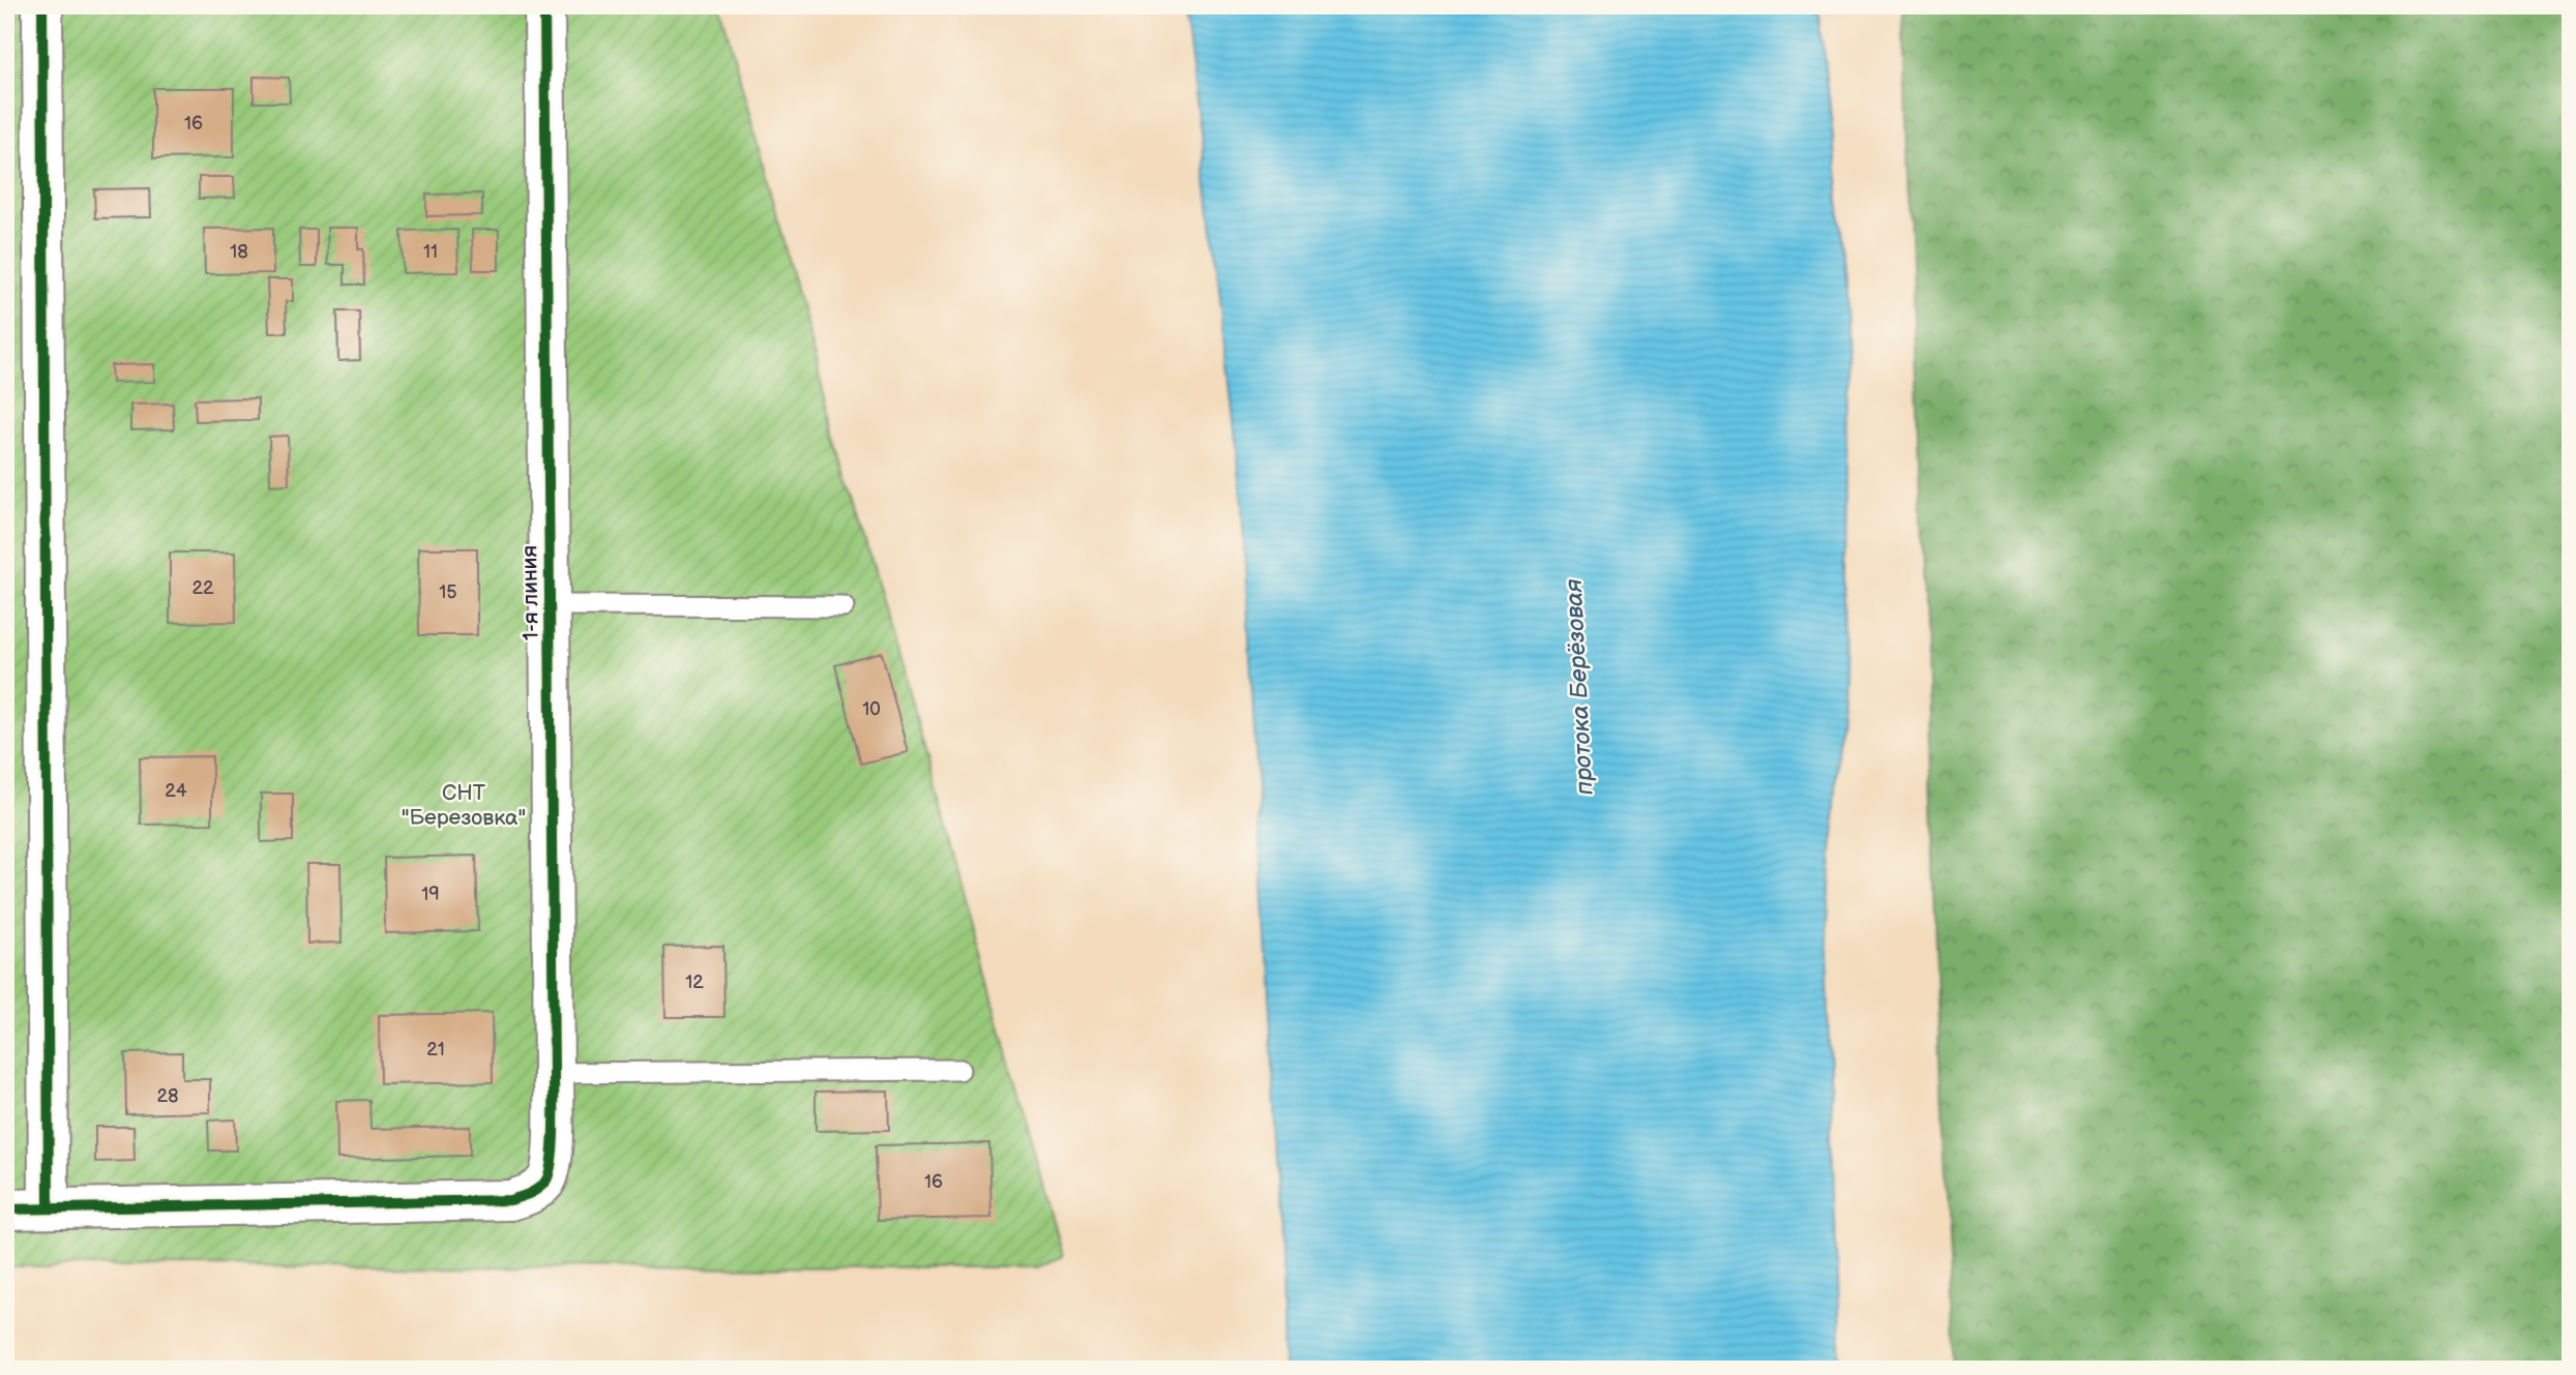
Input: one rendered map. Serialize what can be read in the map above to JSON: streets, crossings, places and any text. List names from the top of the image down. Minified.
{"streets":{"street":["1-я линия"]},"water":["протока Берёзовая"],"parks":["СНТ \"Березовка\""],"house_numbers":["16","18","11","22","15","10","24","19","12","21","28","16"]}
